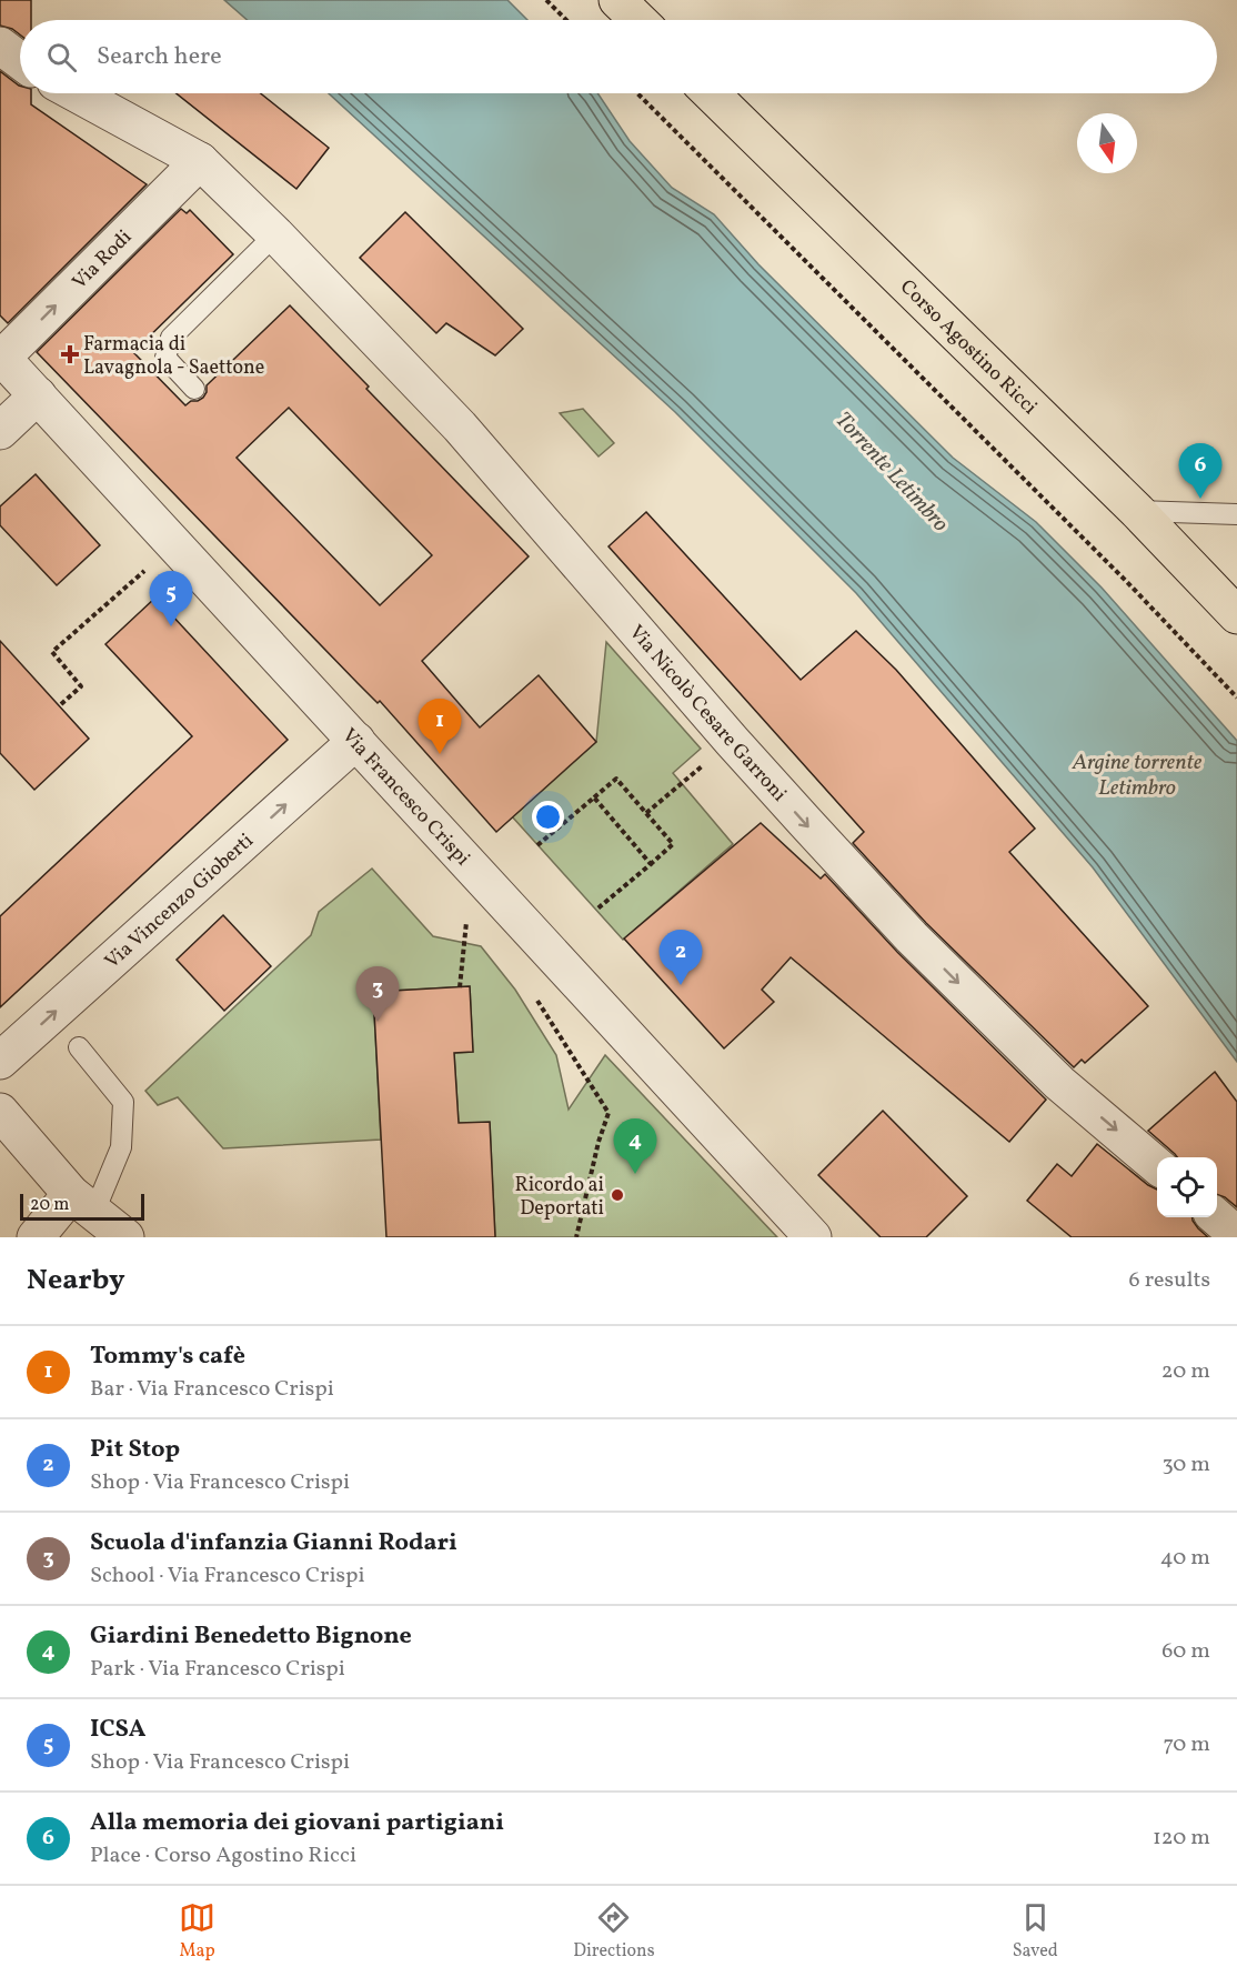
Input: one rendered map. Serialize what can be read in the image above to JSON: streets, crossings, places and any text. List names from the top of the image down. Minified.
{"streets":{"main road":["Corso Agostino Ricci"],"street":["Via Rodi","Via Nicolò Cesare Garroni","Via Francesco Crispi","Via Vincenzo Gioberti"]},"crossings":[["Via Rodi","Via Nicolò Cesare Garroni"],["Via Rodi","Via Francesco Crispi"],["Via Francesco Crispi","Via Vincenzo Gioberti"]],"one_way":["Via Rodi","Via Nicolò Cesare Garroni","Via Vincenzo Gioberti"],"water":["Torrente Letimbro","Argine torrente Letimbro"],"places":{"health":["Farmacia di Lavagnola - Saettone"],"other":["Ricordo ai Deportati"]},"scale_bar":"20 m","north":"bottom","page":{"search":"Search here","pins":["6","5","1","2","3","4"],"scale":"20 m","heading":["Nearby","6 results"],"list":[{"mark":"1","name":"Tommy's cafè","note":"Bar · Via Francesco Crispi","value":"20 m"},{"mark":"2","name":"Pit Stop","note":"Shop · Via Francesco Crispi","value":"30 m"},{"mark":"3","name":"Scuola d'infanzia Gianni Rodari","note":"School · Via Francesco Crispi","value":"40 m"},{"mark":"4","name":"Giardini Benedetto Bignone","note":"Park · Via Francesco Crispi","value":"60 m"},{"mark":"5","name":"ICSA","note":"Shop · Via Francesco Crispi","value":"70 m"},{"mark":"6","name":"Alla memoria dei giovani partigiani","note":"Place · Corso Agostino Ricci","value":"120 m"}],"nav":["Map","Directions","Saved"]}}
